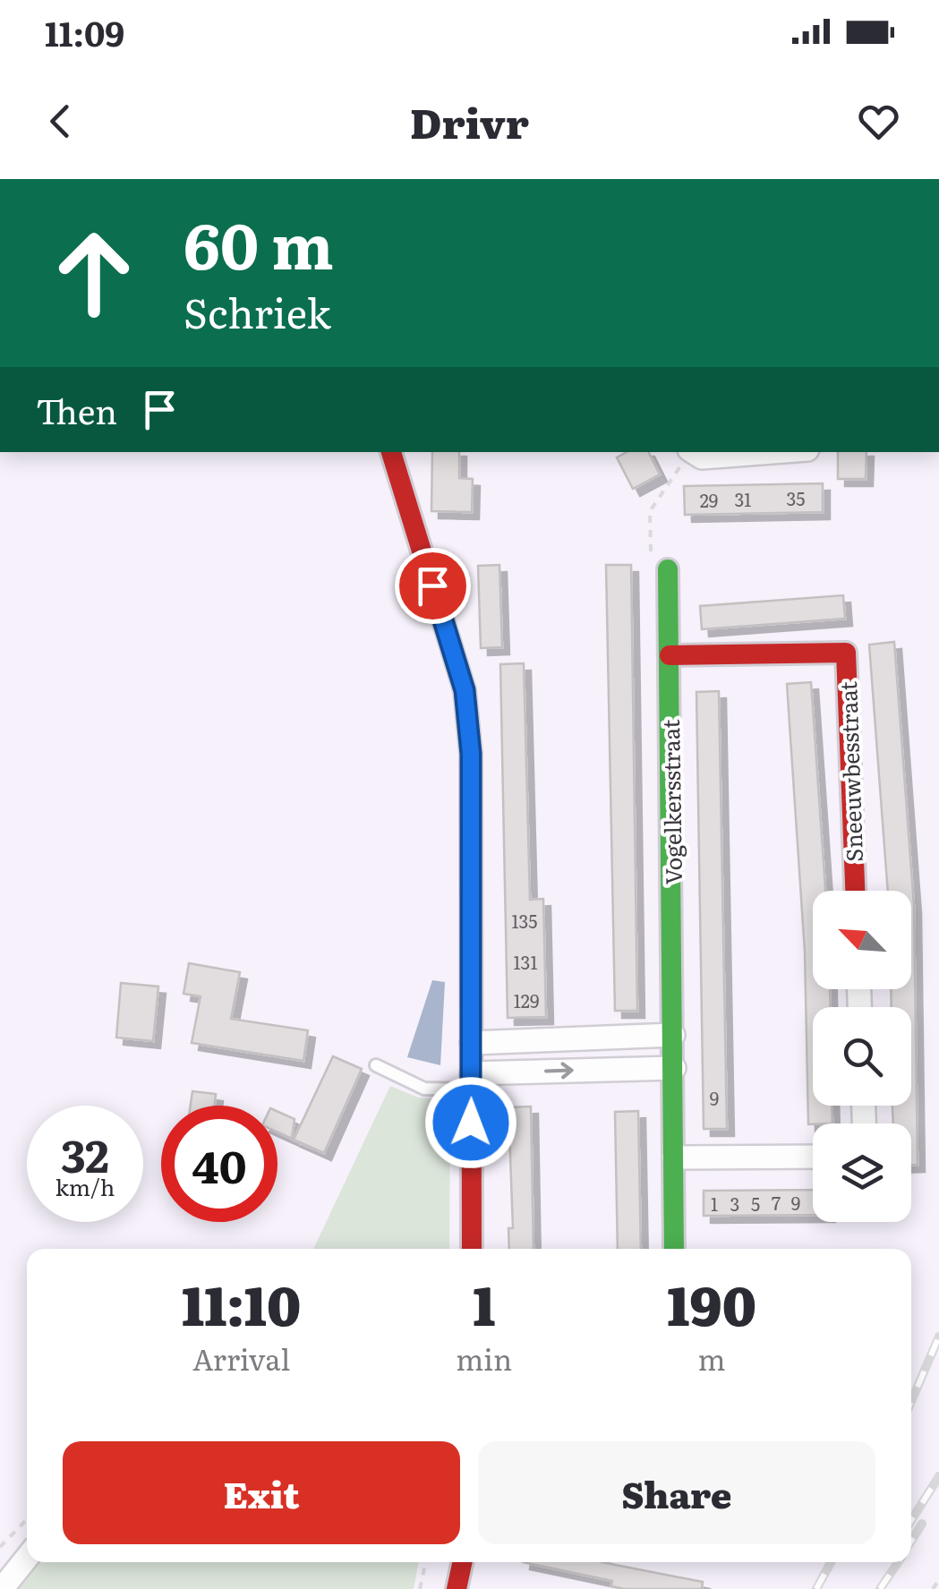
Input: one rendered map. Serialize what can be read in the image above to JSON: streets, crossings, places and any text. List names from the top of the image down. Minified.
{"streets":{"street":["Sneeuwbesstraat","Vogelkersstraat"]},"crossings":[["Sneeuwbesstraat","Vogelkersstraat"]],"house_numbers":["35","31","29","135","131","129","9","7","9","1","3","5"],"north":"top left","page":{"status":"11:09","header":"Drivr","turn":["60 m","Schriek"],"then":"Then","speed":"32 km/h","limit":"40","eta":["11:10","Arrival","1","min","190","m"],"buttons":["Exit","Share"]}}
